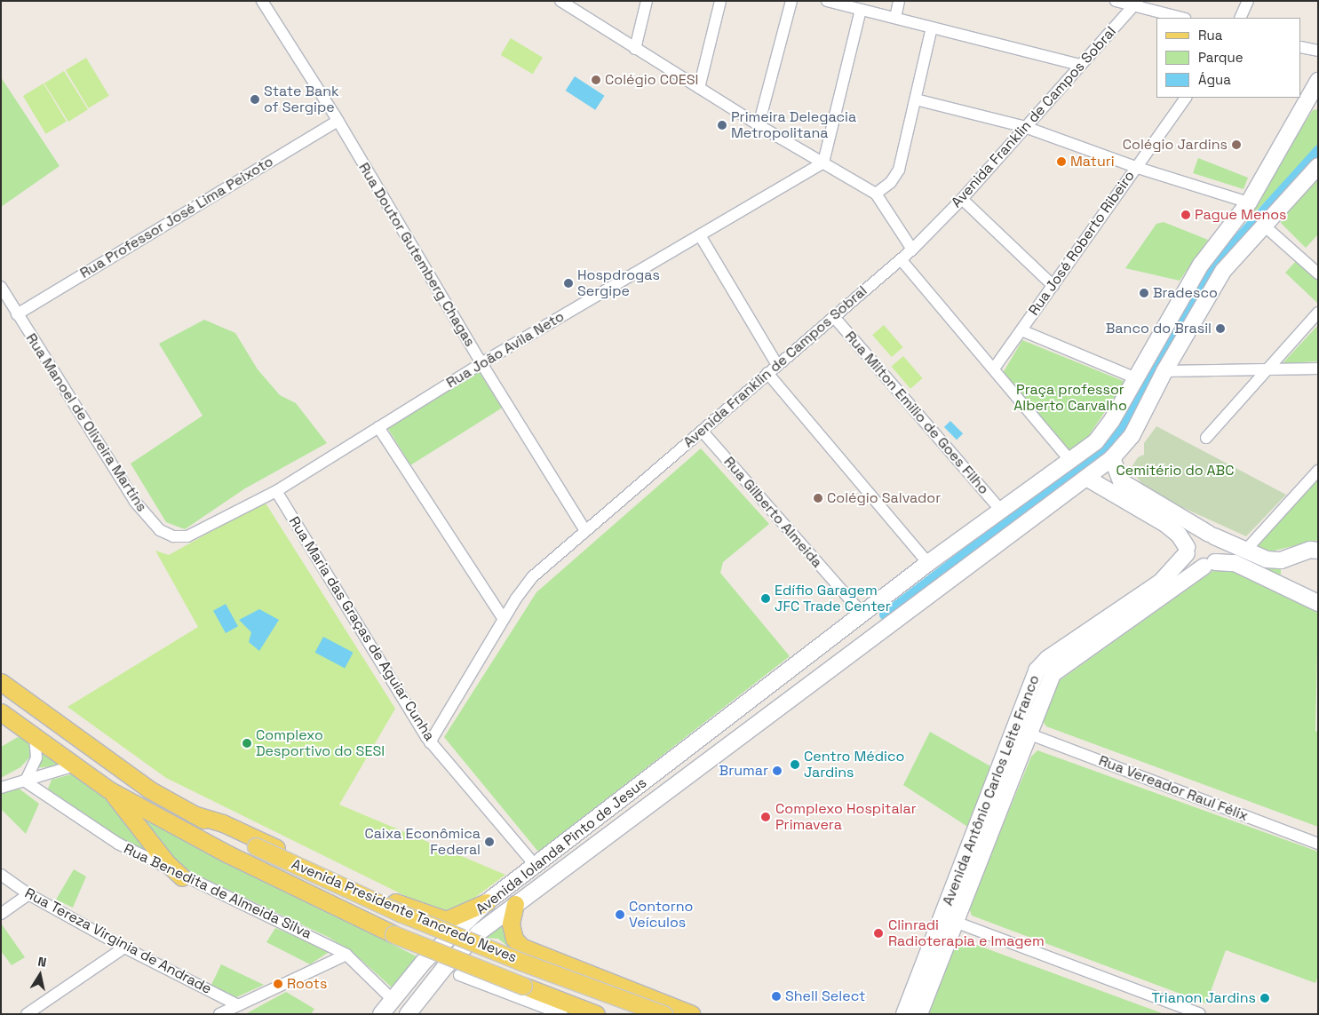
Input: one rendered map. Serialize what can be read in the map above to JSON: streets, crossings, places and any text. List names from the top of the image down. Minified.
{"streets":{"main road":["Avenida Antônio Carlos Leite Franco","Avenida Iolanda Pinto de Jesus","Avenida Presidente Tancredo Neves"],"street":["Avenida Franklin de Campos Sobral","Rua Professor José Lima Peixoto","Rua José Roberto Ribeiro","Rua Doutor Gutemberg Chagas","Rua João Avila Neto","Rua Milton Emilio de Goes Filho","Rua Manoel de Oliveira Martins","Rua Gilberto Almeida","Rua Maria das Graças de Aguiar Cunha","Rua Vereador Raul Félix","Rua Benedita de Almeida Silva","Rua Tereza Virginia de Andrade"]},"crossings":[["Avenida Franklin de Campos Sobral","Rua Doutor Gutemberg Chagas"],["Avenida Franklin de Campos Sobral","Rua Milton Emilio de Goes Filho"],["Avenida Franklin de Campos Sobral","Rua Gilberto Almeida"],["Avenida Franklin de Campos Sobral","Rua Maria das Graças de Aguiar Cunha"],["Rua Professor José Lima Peixoto","Rua Doutor Gutemberg Chagas"],["Rua Professor José Lima Peixoto","Rua Manoel de Oliveira Martins"],["Rua Doutor Gutemberg Chagas","Rua João Avila Neto"],["Rua João Avila Neto","Rua Manoel de Oliveira Martins"],["Rua João Avila Neto","Rua Maria das Graças de Aguiar Cunha"],["Rua Milton Emilio de Goes Filho","Avenida Iolanda Pinto de Jesus"],["Rua Gilberto Almeida","Avenida Iolanda Pinto de Jesus"],["Rua Maria das Graças de Aguiar Cunha","Avenida Iolanda Pinto de Jesus"],["Rua Vereador Raul Félix","Avenida Antônio Carlos Leite Franco"],["Avenida Iolanda Pinto de Jesus","Rua Benedita de Almeida Silva"]],"parks":["Praça professor Alberto Carvalho","Cemitério do ABC"],"places":["Colégio COESI","State Bank of Sergipe","Primeira Delegacia Metropolitana","Colégio Jardins","Maturi","Pague Menos","Hospdrogas Sergipe","Bradesco","Banco do Brasil","Colégio Salvador","Edífio Garagem JFC Trade Center","Complexo Desportivo do SESI","Centro Médico Jardins","Brumar","Complexo Hospitalar Primavera","Caixa Econômica Federal","Contorno Veículos","Clinradi Radioterapia e Imagem","Roots","Shell Select","Trianon Jardins"],"legend":["Rua","Parque","Água"],"north":"top"}
